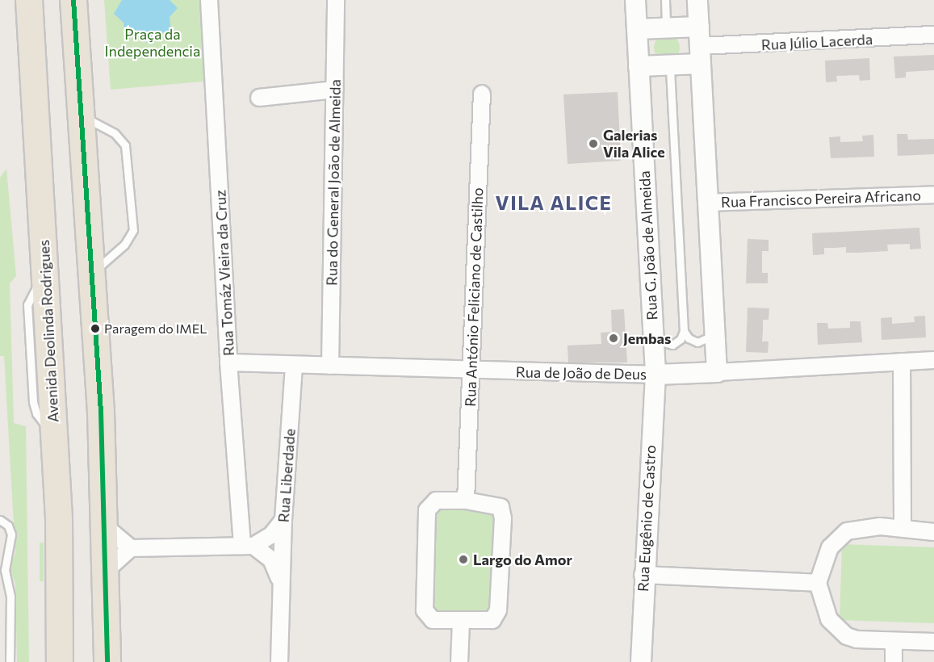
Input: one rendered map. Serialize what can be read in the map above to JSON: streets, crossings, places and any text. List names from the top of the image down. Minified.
{"streets":{"highway":["Avenida Deolinda Rodrigues"],"street":["Rua Júlio Lacerda","Rua do General João de Almeida","Rua Francisco Pereira Africano","Rua G. João de Almeida","Rua Tomáz Vieira da Cruz","Rua António Feliciano de Castilho","Rua de João de Deus","Rua Liberdade","Rua Eugênio de Castro"]},"crossings":[["Rua do General João de Almeida","Rua de João de Deus"],["Rua G. João de Almeida","Rua de João de Deus"],["Rua G. João de Almeida","Rua Eugênio de Castro"],["Rua Tomáz Vieira da Cruz","Rua de João de Deus"],["Rua António Feliciano de Castilho","Rua de João de Deus"],["Rua de João de Deus","Rua Liberdade"],["Rua de João de Deus","Rua Eugênio de Castro"]],"districts":["VILA ALICE"],"parks":["Praça da Independencia"],"places":["Galerias Vila Alice","Paragem do IMEL","Jembas","Largo do Amor"]}
